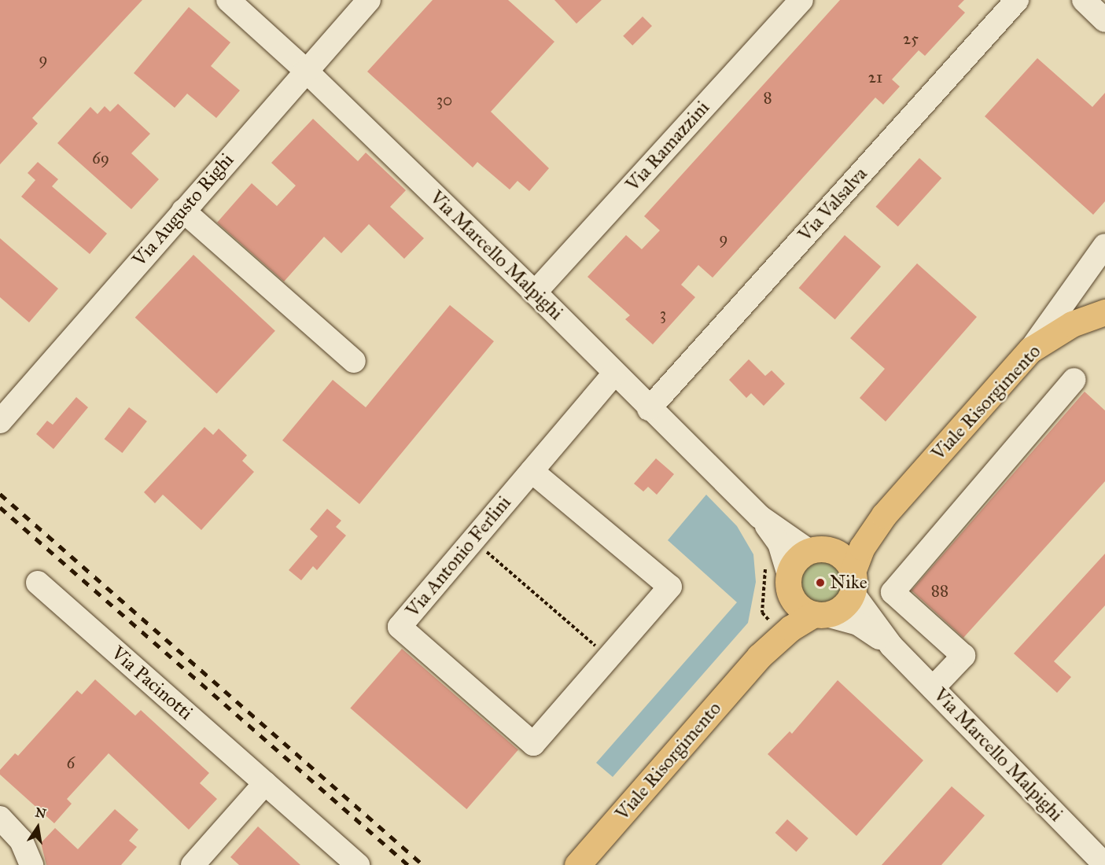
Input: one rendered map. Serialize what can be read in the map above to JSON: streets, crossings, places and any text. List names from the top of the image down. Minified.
{"streets":{"main road":["Viale Risorgimento"],"street":["Via Ramazzini","Via Valsalva","Via Augusto Righi","Via Marcello Malpighi","Via Antonio Ferlini","Via Pacinotti"]},"crossings":[["Via Ramazzini","Via Marcello Malpighi"],["Via Valsalva","Via Marcello Malpighi"],["Via Augusto Righi","Via Marcello Malpighi"],["Via Marcello Malpighi","Viale Risorgimento"],["Via Marcello Malpighi","Via Antonio Ferlini"]],"places":["Nike"],"house_numbers":["25","9","21","8","30","69","9","3","88","6"],"north":"top"}
